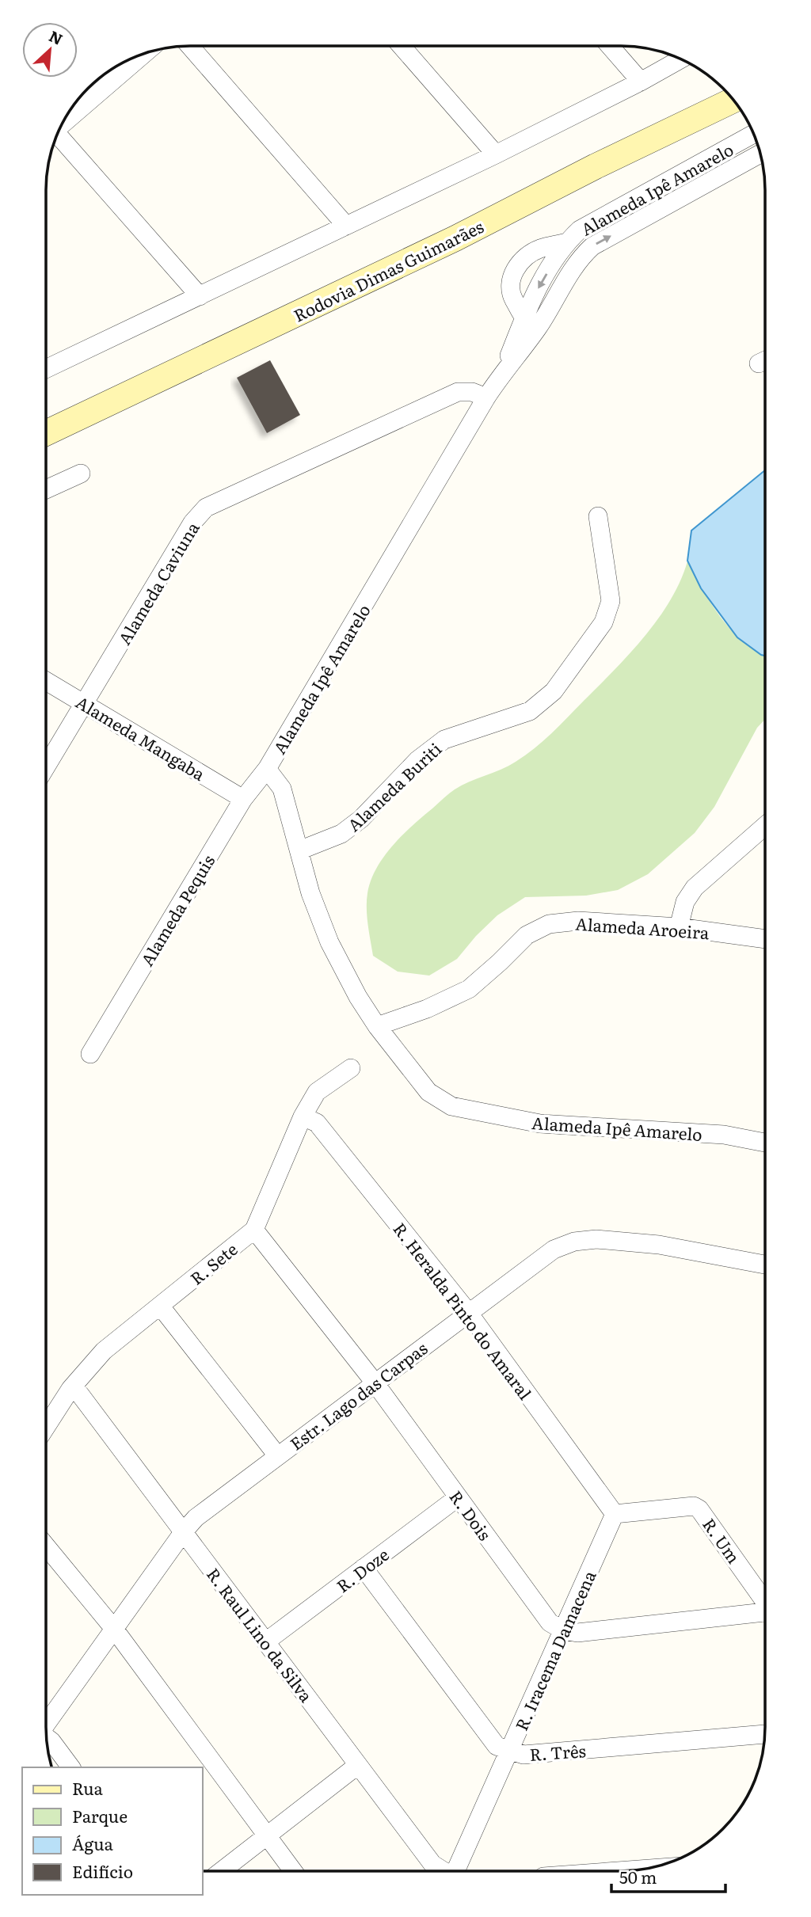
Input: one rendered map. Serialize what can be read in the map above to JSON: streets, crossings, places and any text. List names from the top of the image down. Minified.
{"streets":{"main road":["Rodovia Dimas Guimarães"],"street":["Alameda Ipê Amarelo","Alameda Caviuna","Alameda Mangaba","Alameda Buriti","Alameda Pequis","Alameda Aroeira","R. Sete","R. Heralda Pinto do Amaral","Estr. Lago das Carpas","R. Dois","R. Um","R. Doze","R. Raul Lino da Silva","R. Iracema Damacena","R. Três"]},"crossings":[["Alameda Ipê Amarelo","Alameda Caviuna"],["Alameda Ipê Amarelo","Alameda Buriti"],["Alameda Ipê Amarelo","Alameda Pequis"],["Alameda Ipê Amarelo","Alameda Aroeira"],["Alameda Caviuna","Alameda Mangaba"],["Alameda Mangaba","Alameda Pequis"],["R. Sete","R. Heralda Pinto do Amaral"],["R. Sete","R. Dois"],["R. Sete","R. Raul Lino da Silva"],["R. Heralda Pinto do Amaral","Estr. Lago das Carpas"],["R. Heralda Pinto do Amaral","R. Um"],["R. Heralda Pinto do Amaral","R. Iracema Damacena"],["Estr. Lago das Carpas","R. Dois"],["Estr. Lago das Carpas","R. Raul Lino da Silva"],["R. Dois","R. Doze"],["R. Dois","R. Iracema Damacena"],["R. Um","R. Iracema Damacena"],["R. Doze","R. Raul Lino da Silva"],["R. Doze","R. Três"],["R. Iracema Damacena","R. Três"]],"legend":["Rua","Parque","Água","Edifício"],"scale_bar":"50 m","north":"top right"}
